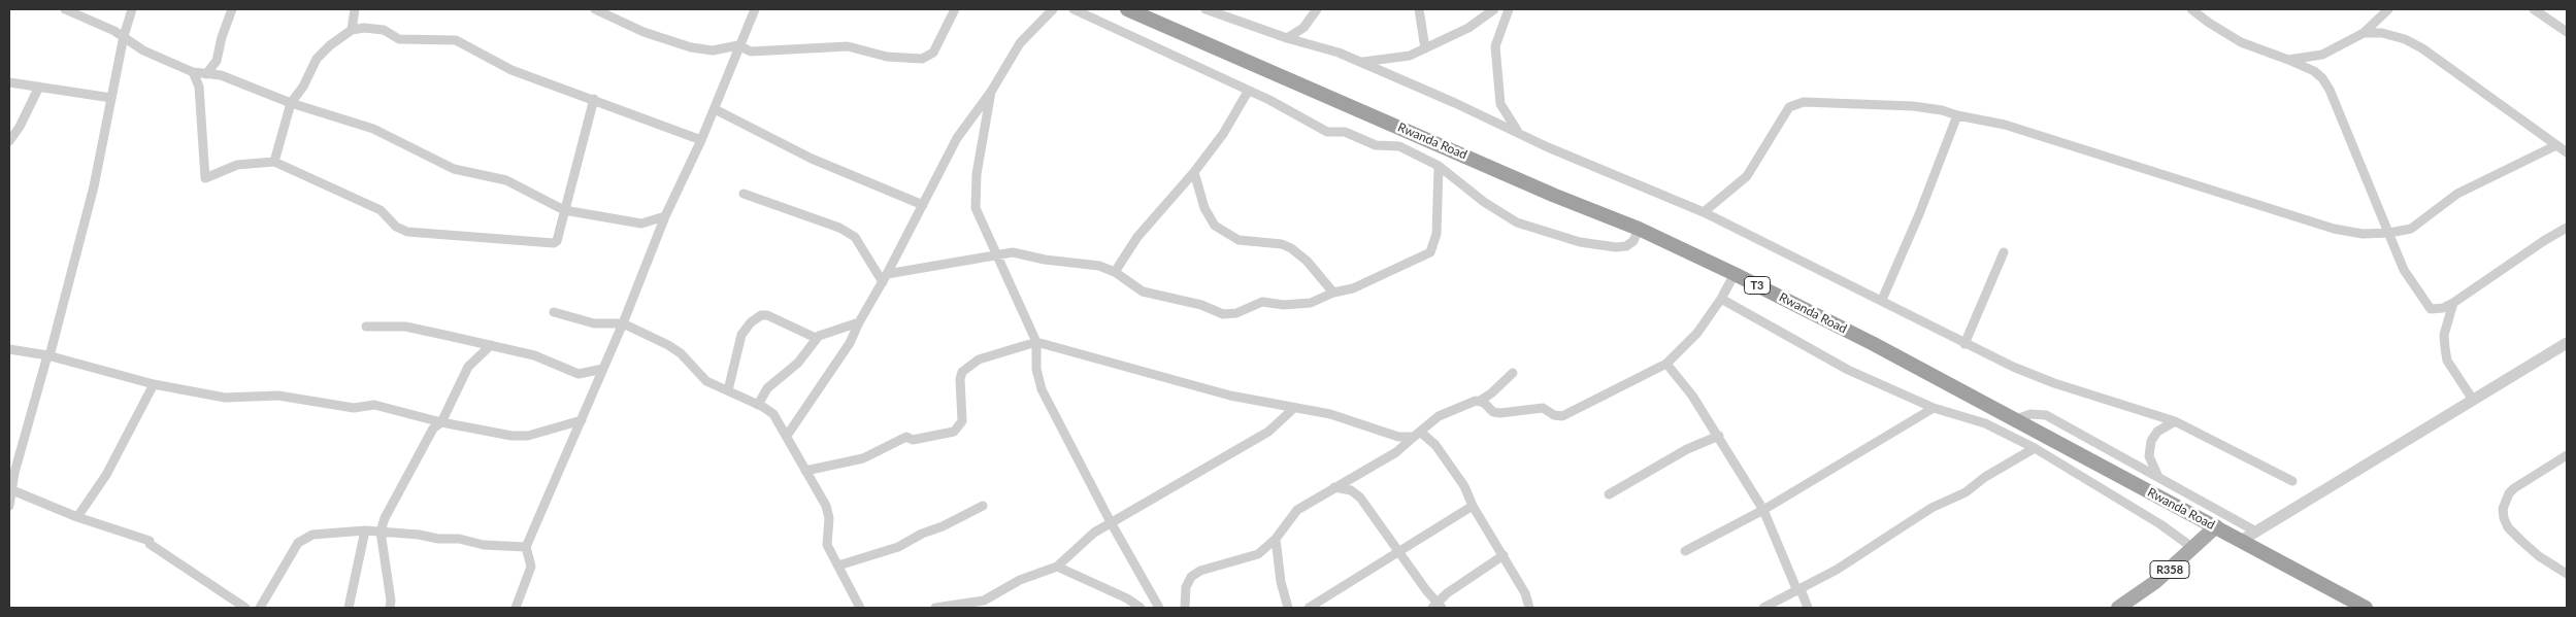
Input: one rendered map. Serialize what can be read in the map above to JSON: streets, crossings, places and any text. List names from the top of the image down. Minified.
{"streets":{"highway":["Rwanda Road","T3"],"main road":["R358"]},"crossings":[["Rwanda Road","R358"]]}
